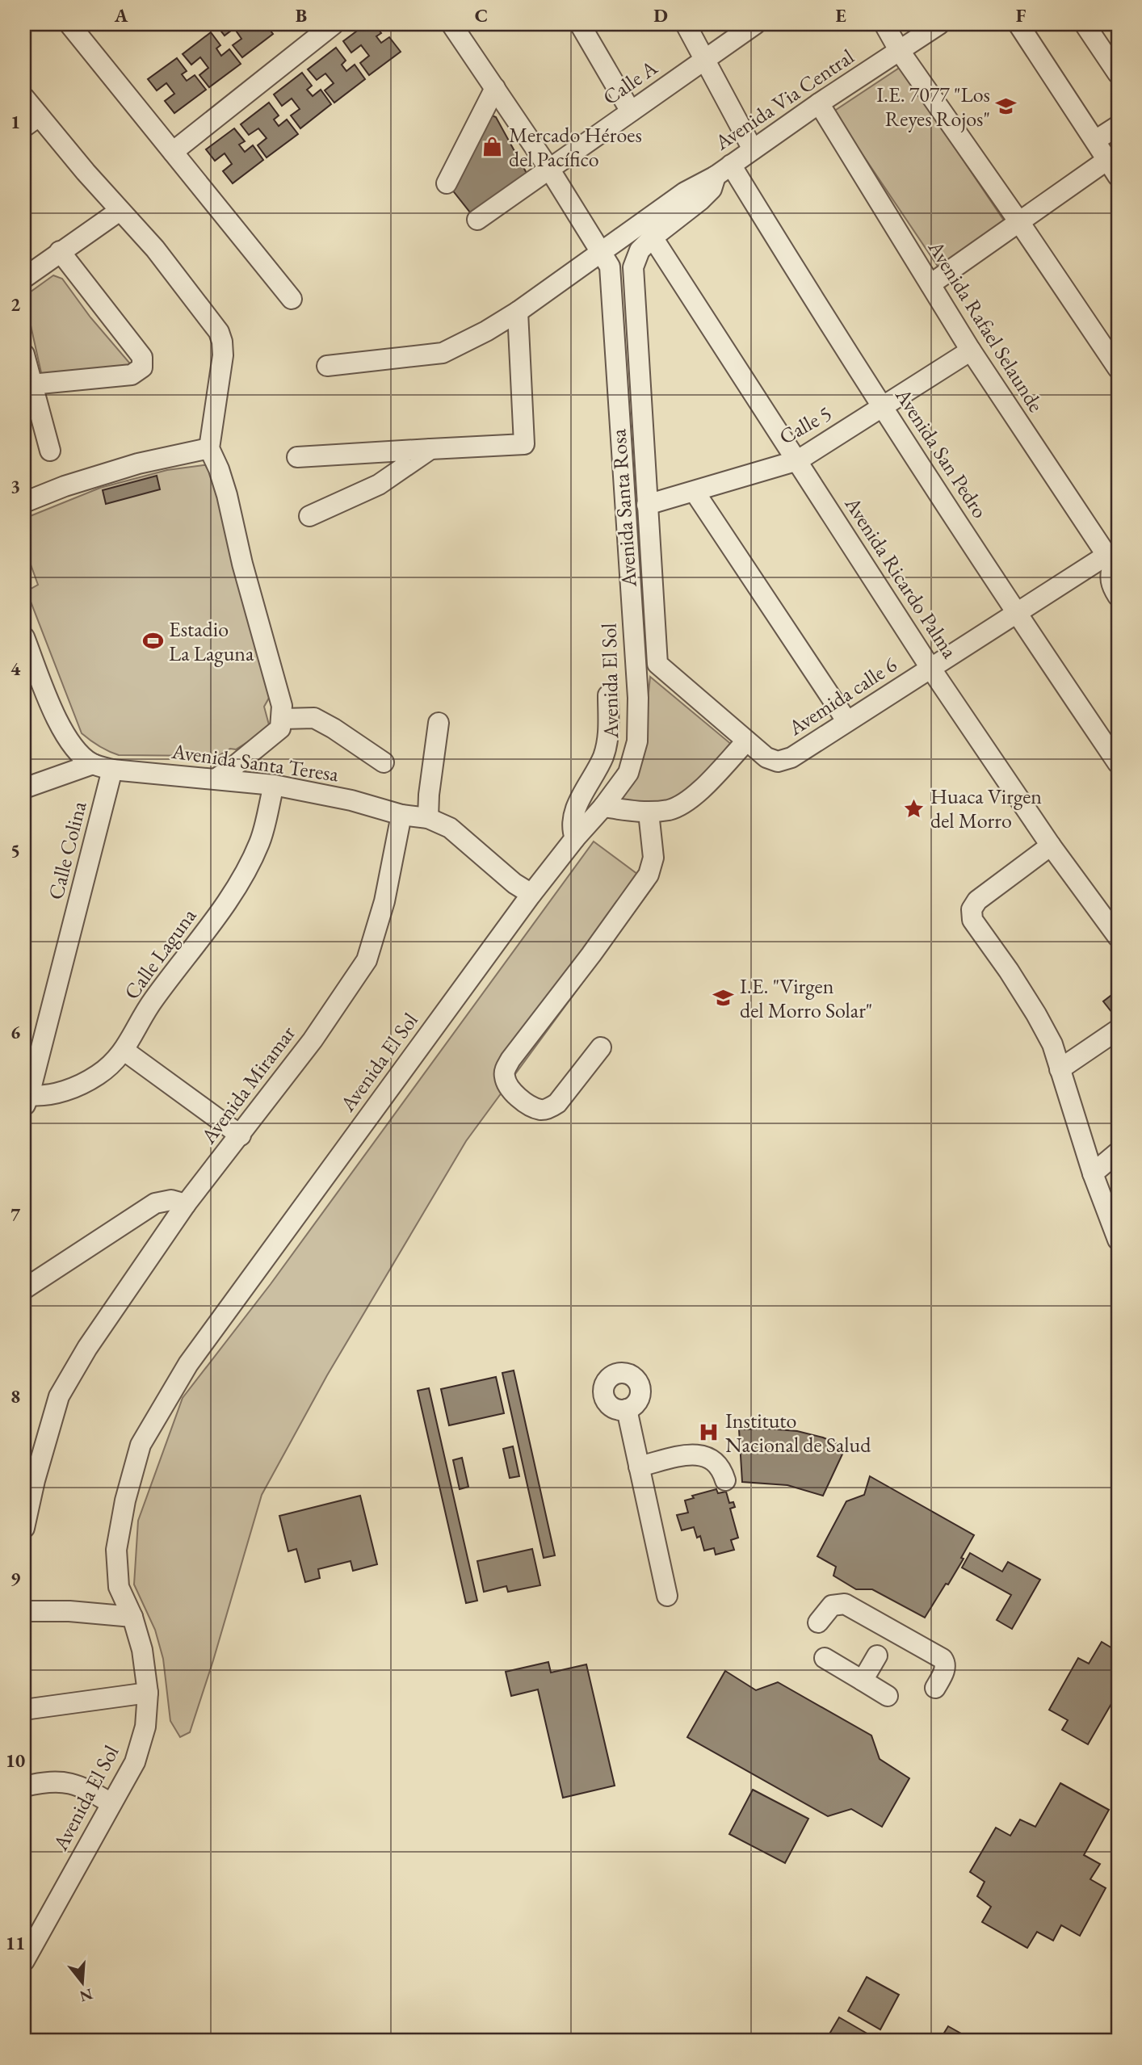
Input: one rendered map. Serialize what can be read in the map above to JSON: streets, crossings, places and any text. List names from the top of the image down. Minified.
{"streets":{"street":["Calle A","Avenida Via Central","Avenida Rafael Selaunde","Calle 5","Avenida San Pedro","Avenida Santa Rosa","Avenida Ricardo Palma","Avenida El Sol","Avemida calle 6","Avenida Santa Teresa","Calle Colina","Calle Laguna","Avenida Miramar"]},"crossings":[["Calle A","Avenida El Sol"],["Avenida Via Central","Avenida Rafael Selaunde"],["Avenida Via Central","Avenida San Pedro"],["Avenida Via Central","Avenida Santa Rosa"],["Avenida Via Central","Avenida Ricardo Palma"],["Avenida Rafael Selaunde","Calle 5"],["Avenida Rafael Selaunde","Avemida calle 6"],["Calle 5","Avenida San Pedro"],["Calle 5","Avenida Santa Rosa"],["Calle 5","Avenida Ricardo Palma"],["Avenida San Pedro","Avemida calle 6"],["Avenida Santa Rosa","Avenida Ricardo Palma"],["Avenida Santa Rosa","Avemida calle 6"],["Avenida Ricardo Palma","Avemida calle 6"],["Avenida El Sol","Avenida Santa Teresa"],["Avenida Santa Teresa","Calle Colina"],["Avenida Santa Teresa","Calle Laguna"],["Avenida Santa Teresa","Avenida Miramar"],["Calle Colina","Calle Laguna"]],"places":{"school or university":["I.E. 7077 \"Los Reyes Rojos\"","I.E. \"Virgen del Morro Solar\""],"shop":["Mercado Héroes del Pacífico"],"sports":["Estadio La Laguna"],"place":["Huaca Virgen del Morro"],"hospital":["Instituto Nacional de Salud"]},"north":"bottom","grid":{"columns":["A","B","C","D","E","F"],"rows":["1","2","3","4","5","6","7","8","9","10","11"]}}
